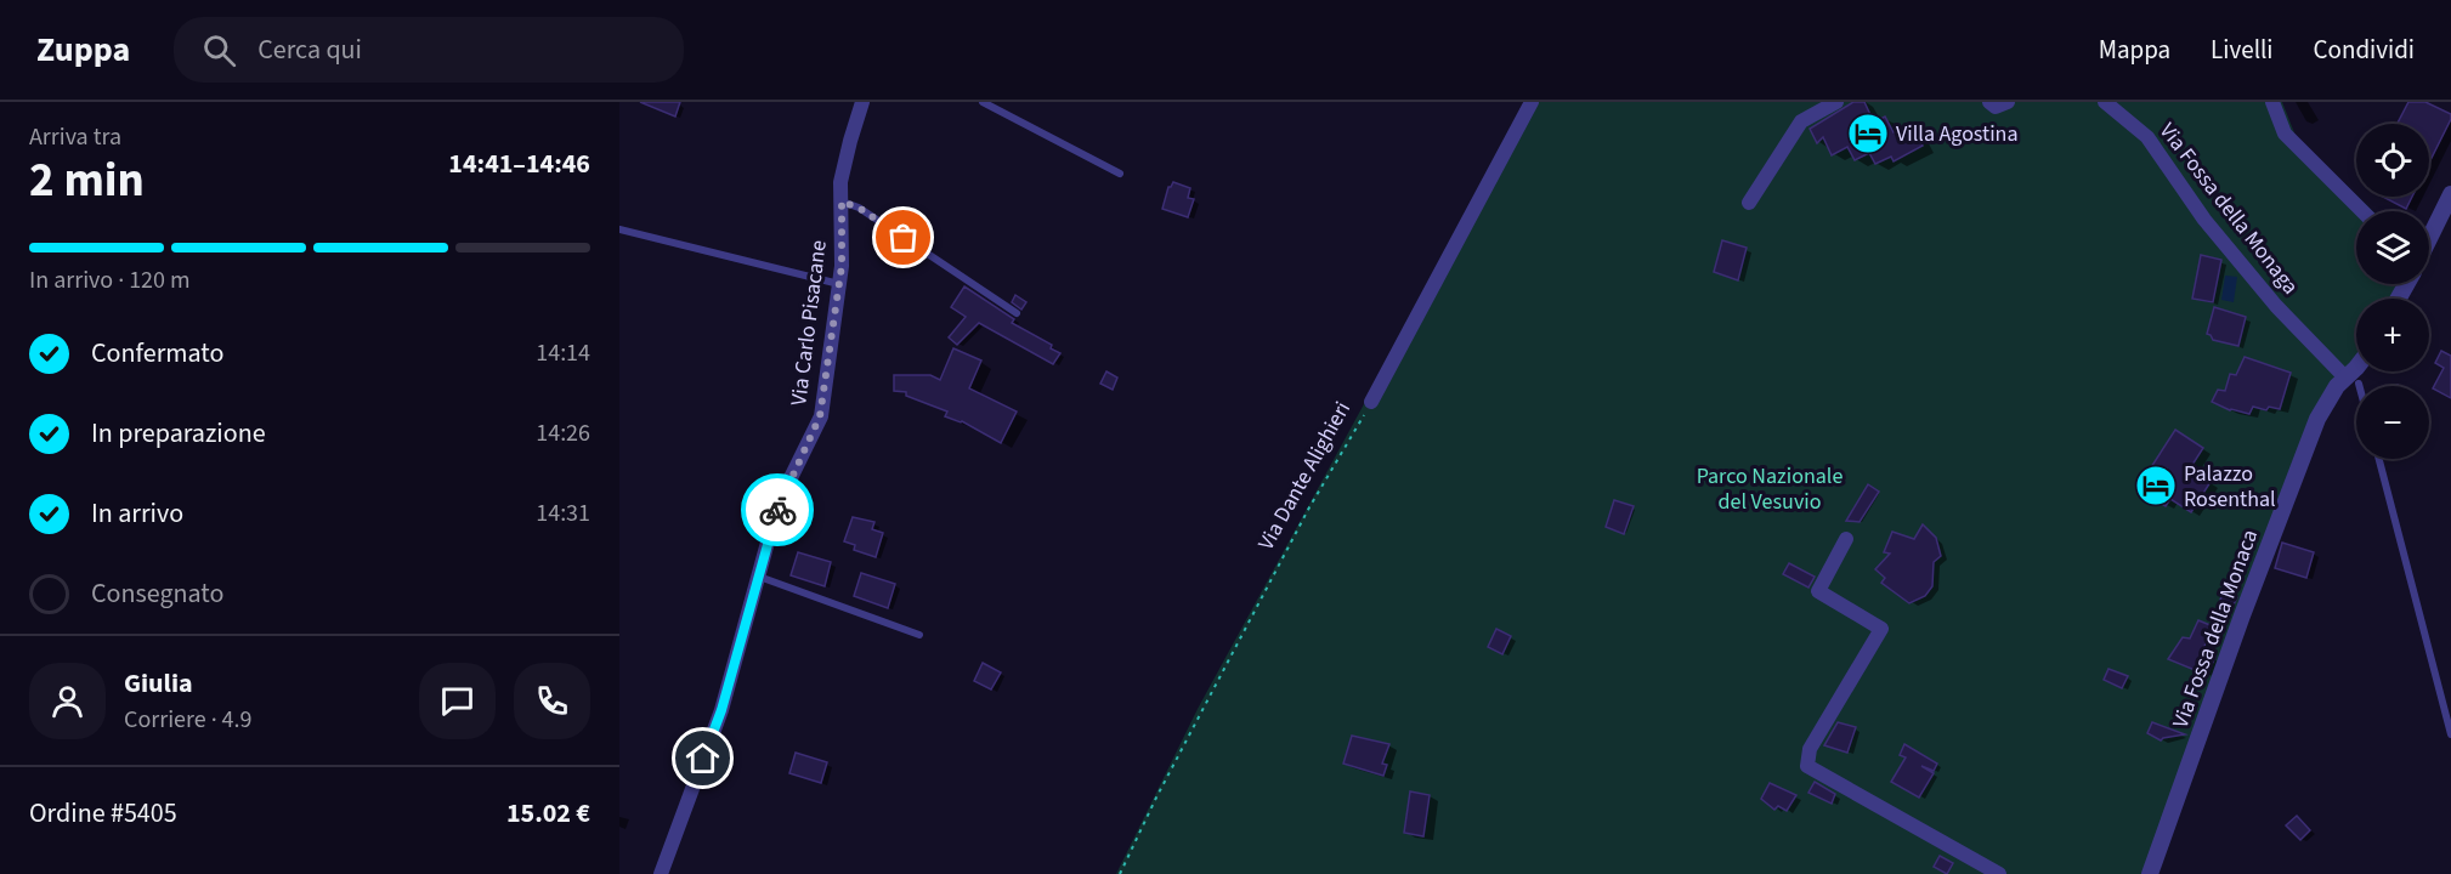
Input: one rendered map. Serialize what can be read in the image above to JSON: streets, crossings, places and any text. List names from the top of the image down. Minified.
{"streets":{"street":["Via Fossa della Monaga","Via Carlo Pisacane","Via Dante Alighieri","Via Fossa della Monaca"]},"crossings":[["Via Fossa della Monaga","Via Fossa della Monaca"]],"parks":["Parco Nazionale del Vesuvio"],"places":{"hotel":["Villa Agostina","Palazzo Rosenthal"]},"page":{"header":"Zuppa","search":"Cerca qui","nav":["Mappa","Livelli","Condividi"],"heading":["2 min","Arriva tra","14:41–14:46"],"panel":["Giulia","Corriere · 4.9","Ordine #5405","15.02 €"],"map_buttons":["+","−"],"bar":"In arrivo · 120 m","list":[["Confermato","14:14"],["In preparazione","14:26"],["In arrivo","14:31"],"Consegnato"]}}
